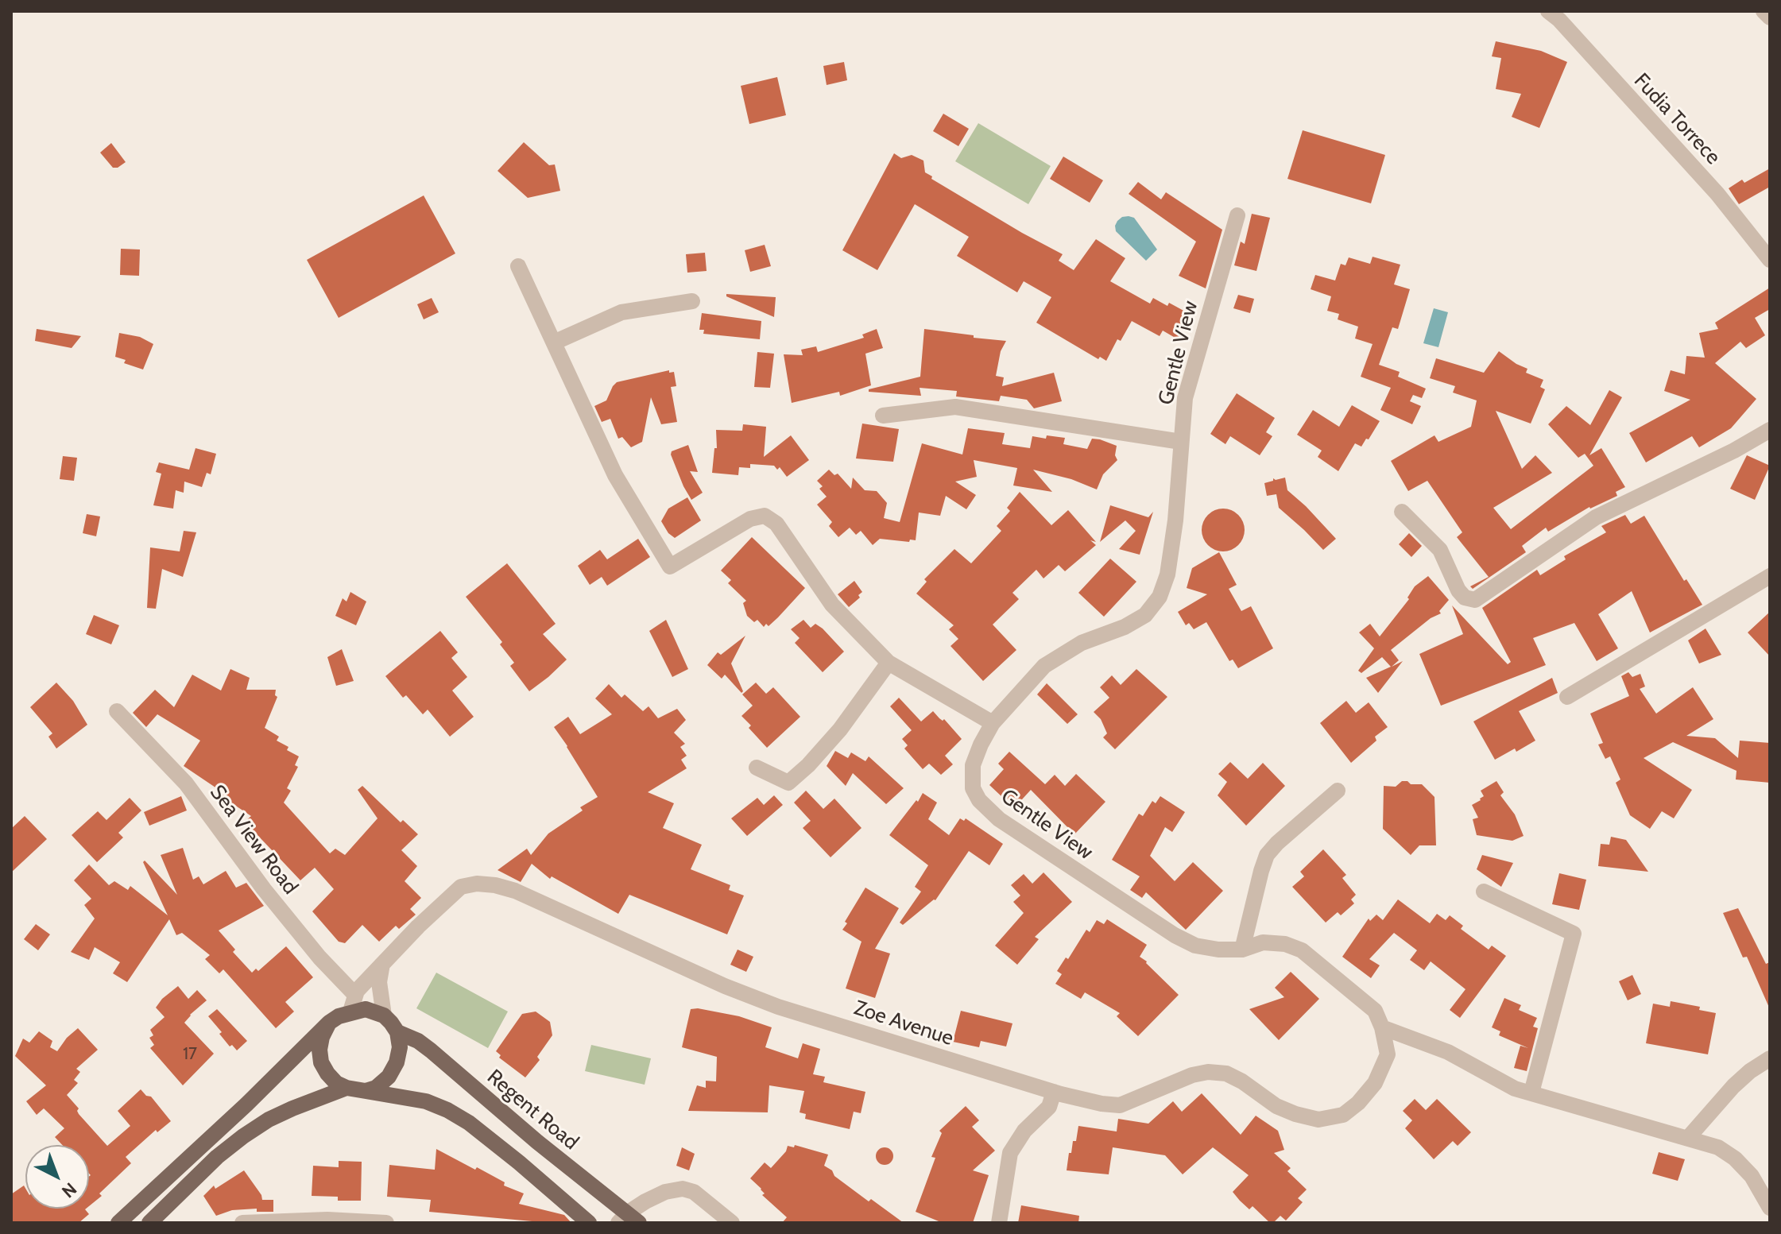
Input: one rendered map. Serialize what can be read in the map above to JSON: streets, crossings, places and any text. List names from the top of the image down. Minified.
{"streets":{"main road":["Regent Road"],"street":["Fudia Torrece","Gentle View","Sea View Road","Zoe Avenue"]},"crossings":[["Gentle View","Zoe Avenue"],["Sea View Road","Zoe Avenue"],["Zoe Avenue","Regent Road"]],"house_numbers":["17"],"north":"bottom right"}
